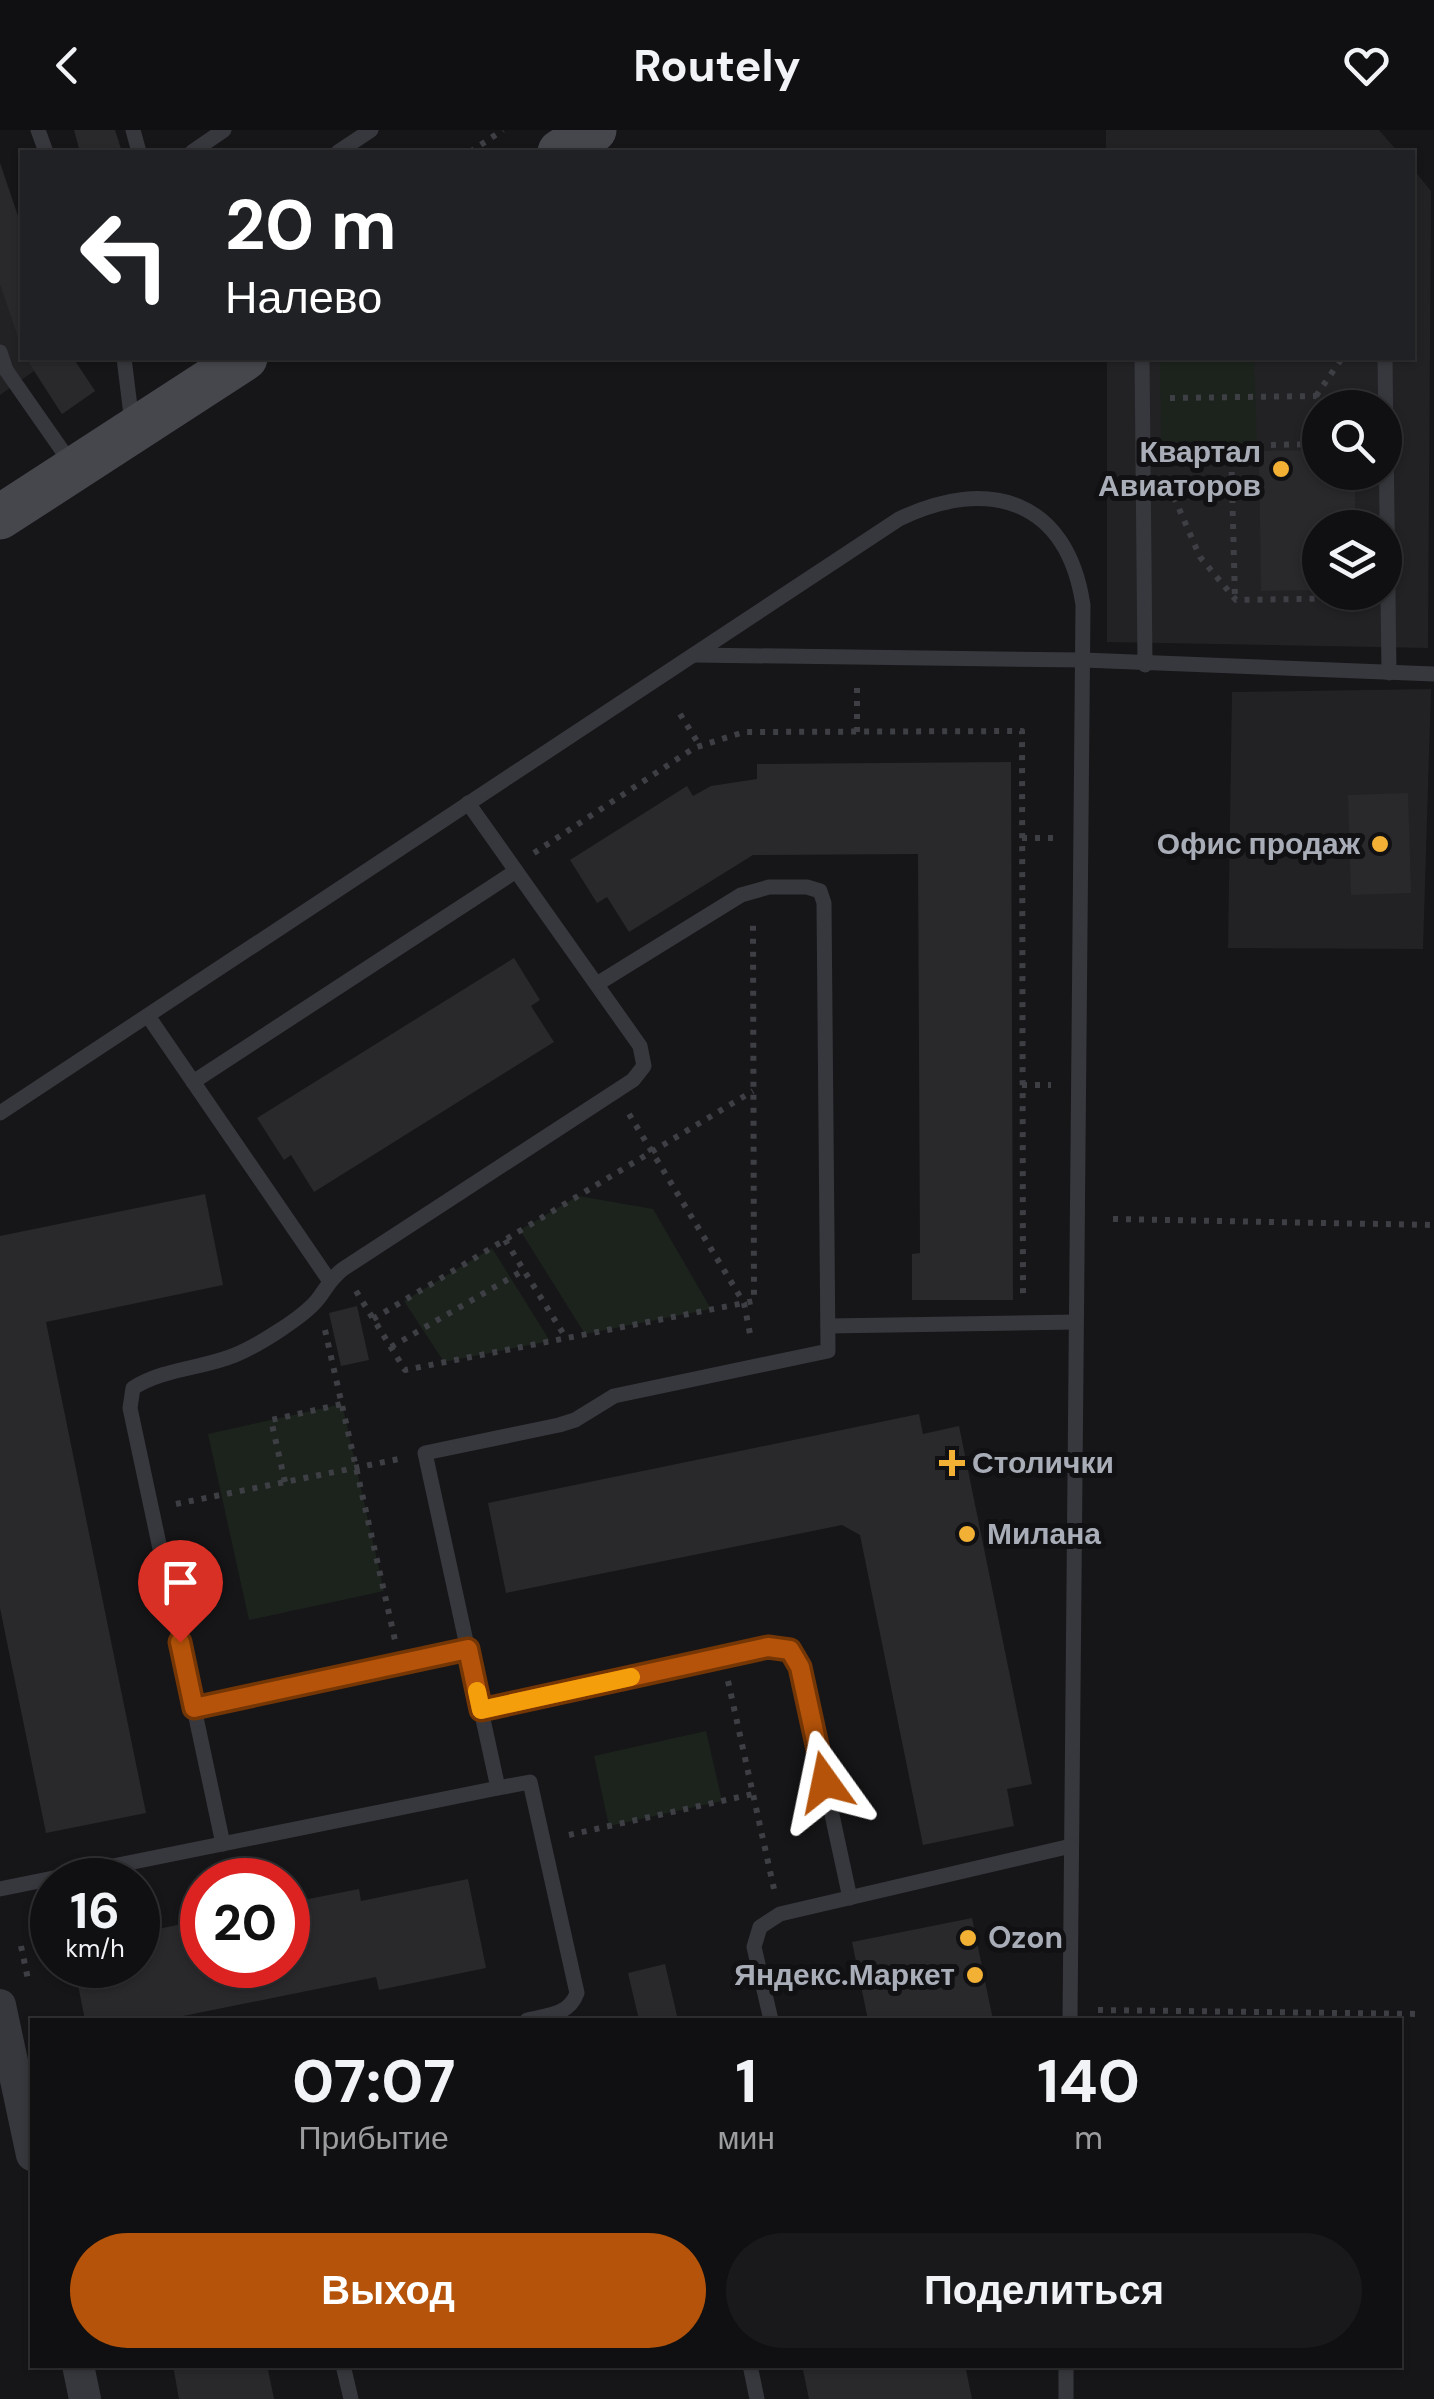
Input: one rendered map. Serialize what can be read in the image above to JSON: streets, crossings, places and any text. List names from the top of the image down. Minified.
{"places":{"other":["Квартал Авиаторов","Офис продаж","Милана","Ozon","Яндекс.Маркет"],"health":["Столички"]},"page":{"header":"Routely","turn":["20 m","Налево"],"speed":"16 km/h","limit":"20","eta":["07:07","Прибытие","1","мин","140","m"],"buttons":["Выход","Поделиться"]}}
